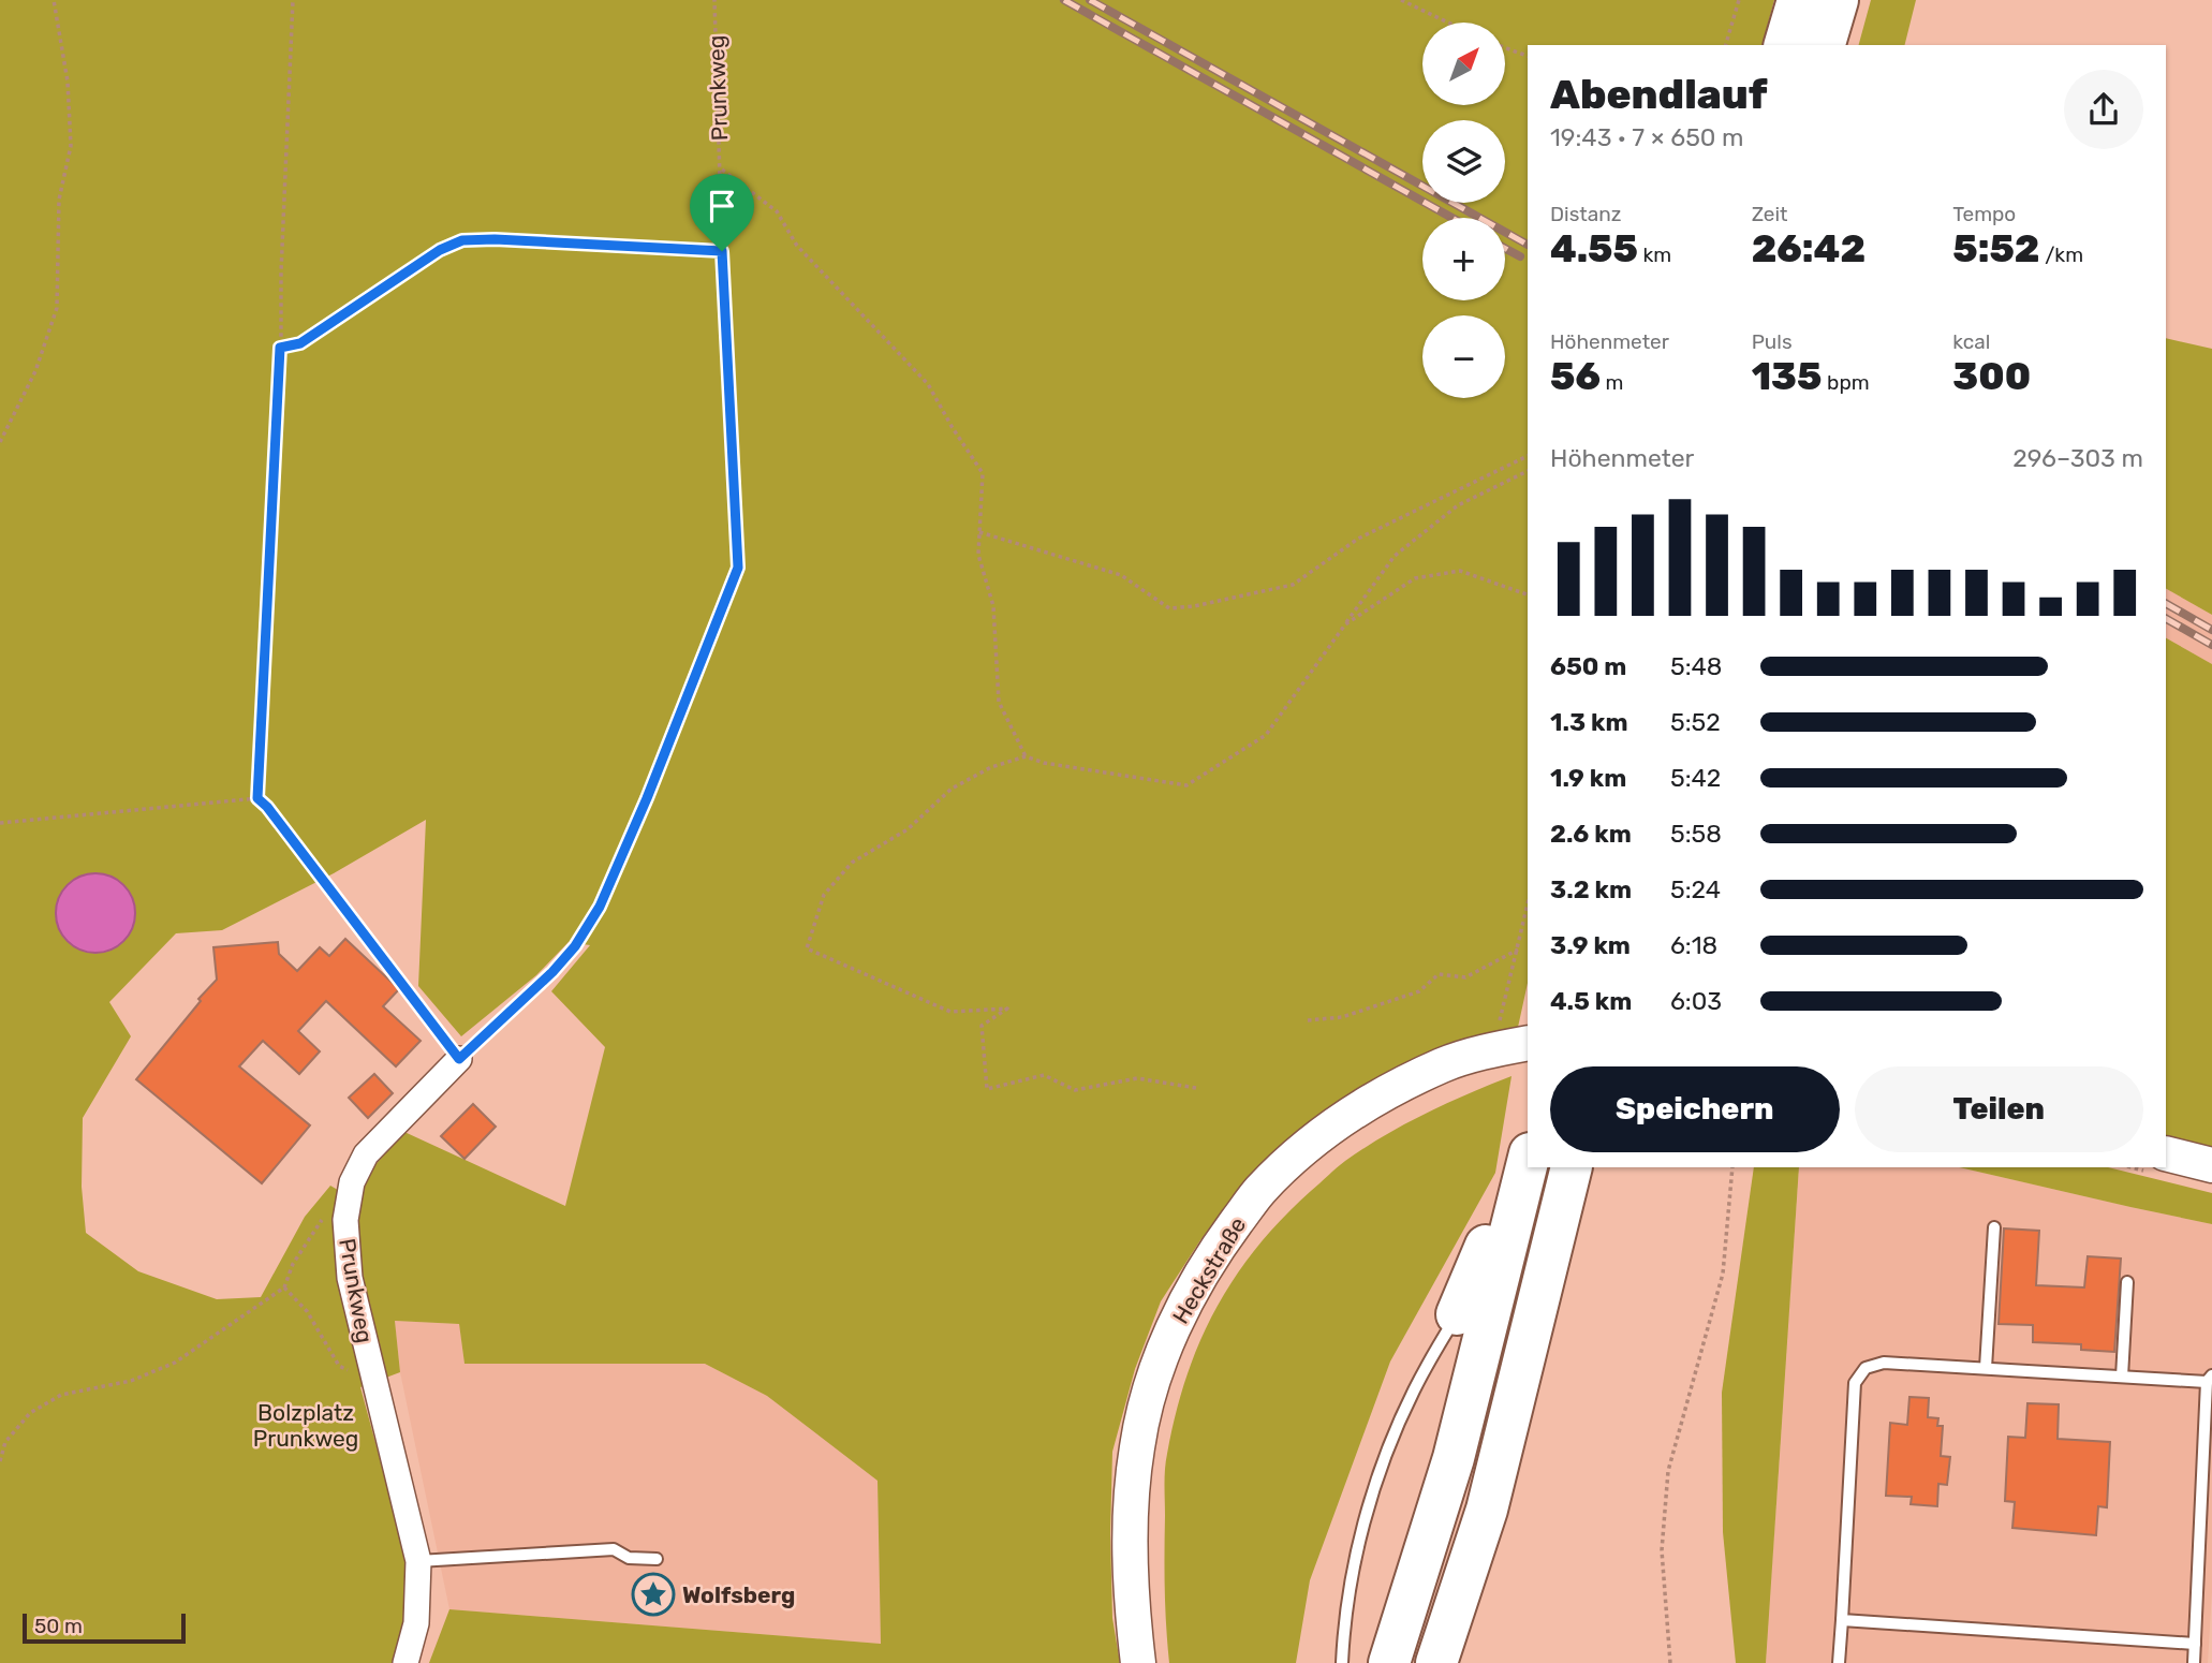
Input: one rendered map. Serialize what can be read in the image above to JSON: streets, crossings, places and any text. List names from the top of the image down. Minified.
{"streets":{"main road":["Heckstraße"],"street":["Prunkweg"]},"parks":["Bolzplatz Prunkweg"],"places":{"place":["Wolfsberg"]},"scale_bar":"50 m","north":"top right","page":{"map_buttons":["+","−"],"heading":["Abendlauf","19:43 · 7 × 650 m"],"stats":[["Distanz","4.55 km"],["Zeit","26:42"],["Tempo","5:52 /km"],["Höhenmeter","56 m"],["Puls","135 bpm"],["kcal","300"]],"chart":["Höhenmeter","296–303 m"],"list":[{"name":"650 m","note":"5:48"},{"name":"1.3 km","note":"5:52"},{"name":"1.9 km","note":"5:42"},{"name":"2.6 km","note":"5:58"},{"name":"3.2 km","note":"5:24"},{"name":"3.9 km","note":"6:18"},{"name":"4.5 km","note":"6:03"}],"buttons":["Speichern","Teilen"],"scale":"50 m"}}
